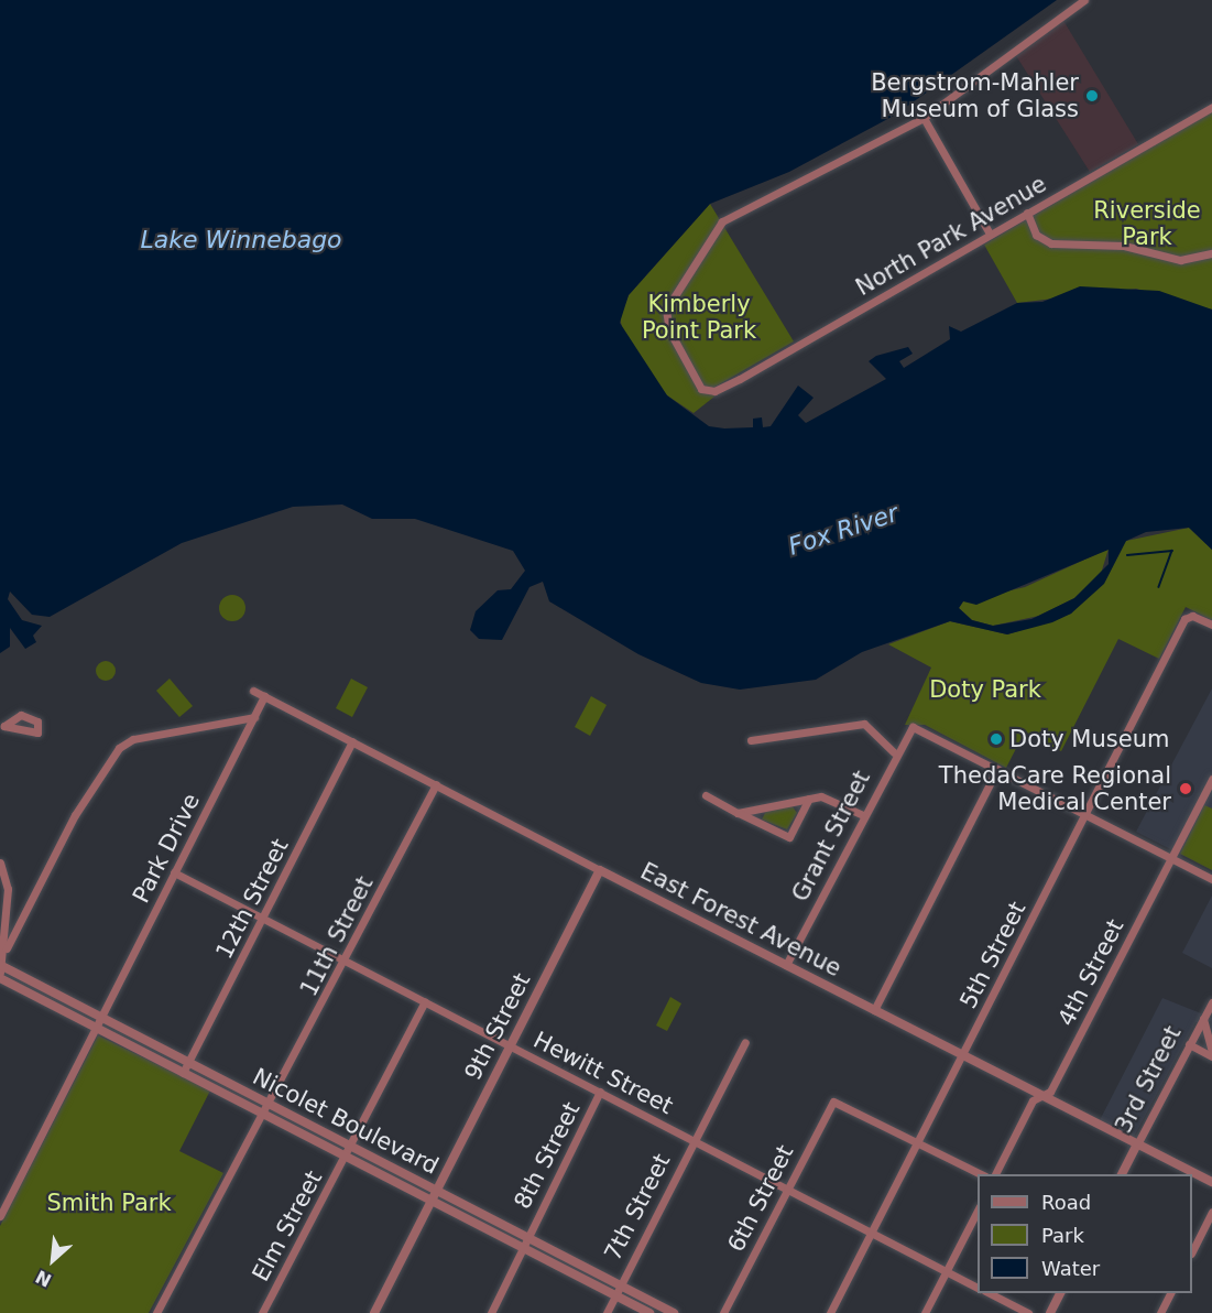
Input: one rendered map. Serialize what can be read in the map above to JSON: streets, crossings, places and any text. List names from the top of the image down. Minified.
{"streets":{"street":["North Park Avenue","Grant Street","Park Drive","12th Street","East Forest Avenue","11th Street","5th Street","4th Street","9th Street","Hewitt Street","3rd Street","Nicolet Boulevard","8th Street","6th Street","7th Street","Elm Street"]},"crossings":[["Grant Street","East Forest Avenue"],["Park Drive","East Forest Avenue"],["Park Drive","Hewitt Street"],["Park Drive","Nicolet Boulevard"],["12th Street","East Forest Avenue"],["12th Street","Hewitt Street"],["12th Street","Nicolet Boulevard"],["East Forest Avenue","11th Street"],["East Forest Avenue","5th Street"],["East Forest Avenue","4th Street"],["East Forest Avenue","9th Street"],["East Forest Avenue","3rd Street"],["11th Street","Hewitt Street"],["11th Street","Nicolet Boulevard"],["5th Street","Hewitt Street"],["5th Street","6th Street"],["9th Street","Hewitt Street"],["9th Street","Nicolet Boulevard"],["Hewitt Street","8th Street"],["Hewitt Street","6th Street"],["Hewitt Street","7th Street"],["Hewitt Street","Elm Street"],["Nicolet Boulevard","8th Street"],["Nicolet Boulevard","7th Street"],["Nicolet Boulevard","Elm Street"]],"water":["Lake Winnebago","Fox River"],"parks":["Riverside Park","Kimberly Point Park","Doty Park","Smith Park"],"places":["Bergstrom-Mahler Museum of Glass","Doty Museum","ThedaCare Regional Medical Center"],"legend":["Road","Park","Water"],"north":"bottom left"}
